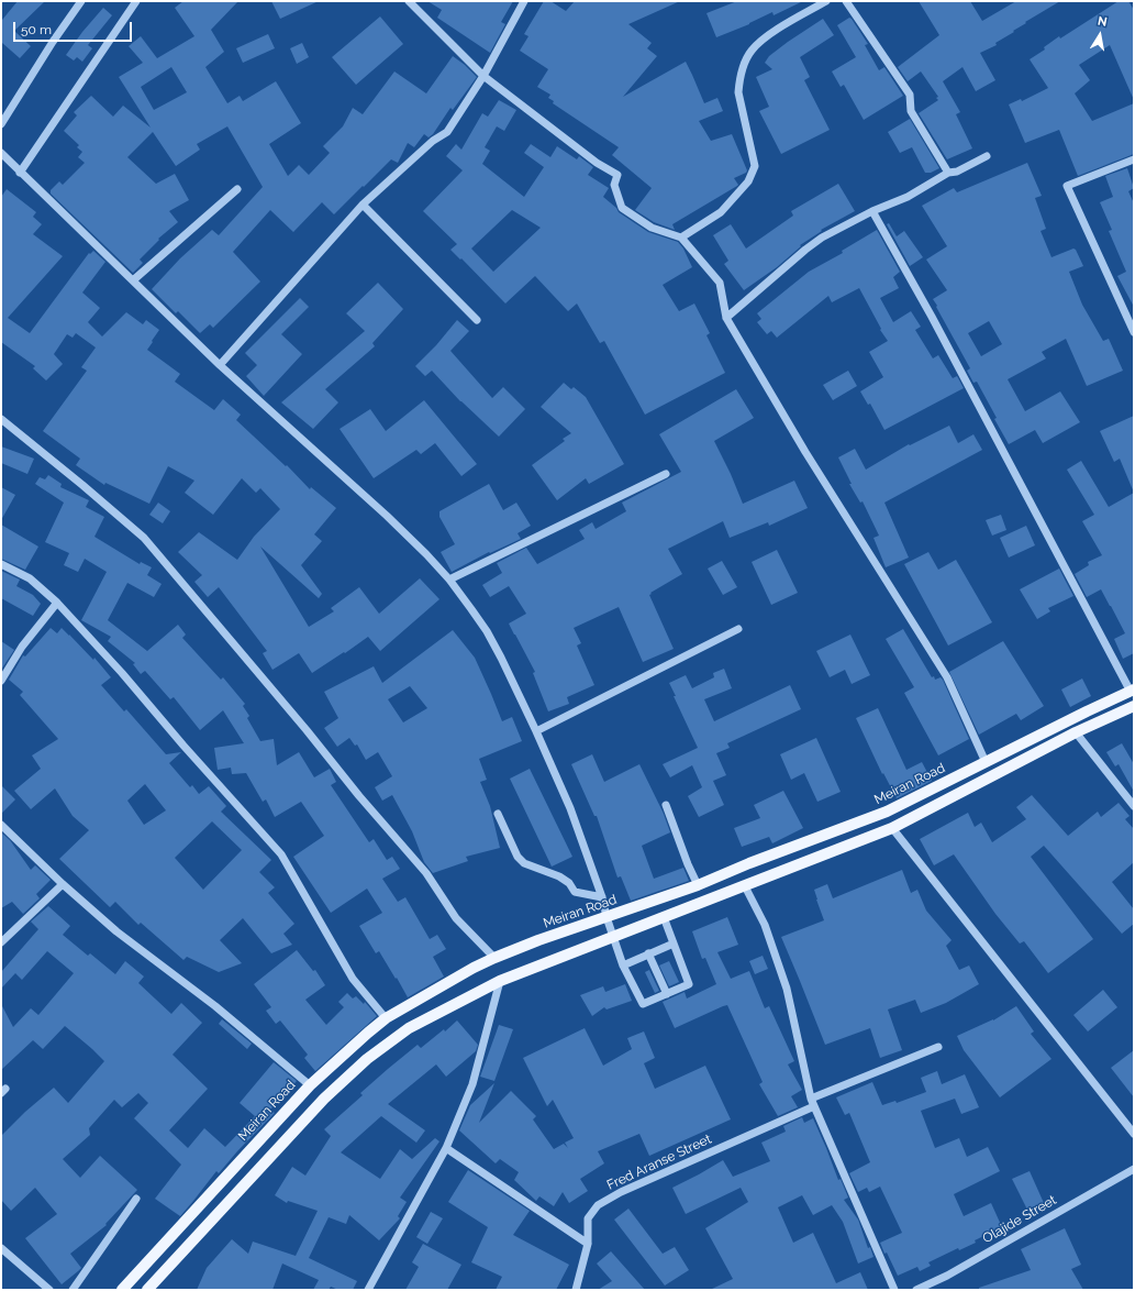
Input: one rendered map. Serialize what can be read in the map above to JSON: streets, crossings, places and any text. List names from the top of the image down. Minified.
{"streets":{"main road":["Meiran Road"],"street":["Fred Aranse Street","Olajide Street"]},"scale_bar":"50 m","north":"top"}
